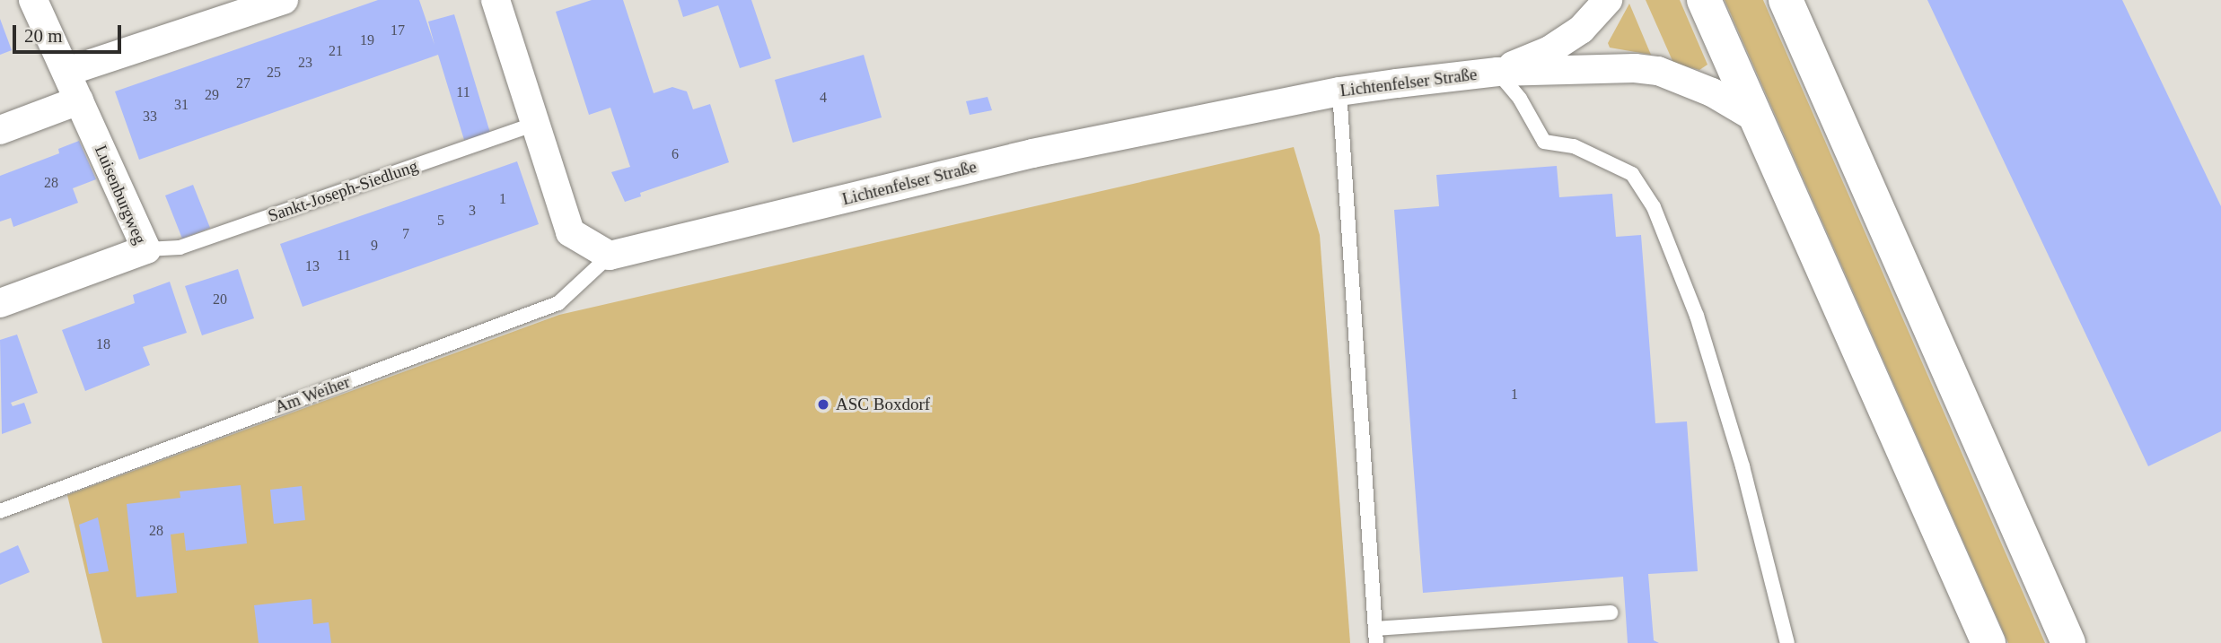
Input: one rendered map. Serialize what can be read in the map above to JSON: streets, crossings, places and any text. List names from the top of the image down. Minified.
{"streets":{"street":["Lichtenfelser Straße","Luisenburgweg"],"lane":["Sankt-Joseph-Siedlung","Am Weiher"]},"crossings":[["Lichtenfelser Straße","Am Weiher"],["Sankt-Joseph-Siedlung","Luisenburgweg"]],"places":["ASC Boxdorf"],"house_numbers":["17","19","21","23","25","27","11","29","4","31","33","6","28","1","3","5","7","9","11","13","20","18","1","28"],"scale_bar":"20 m"}
